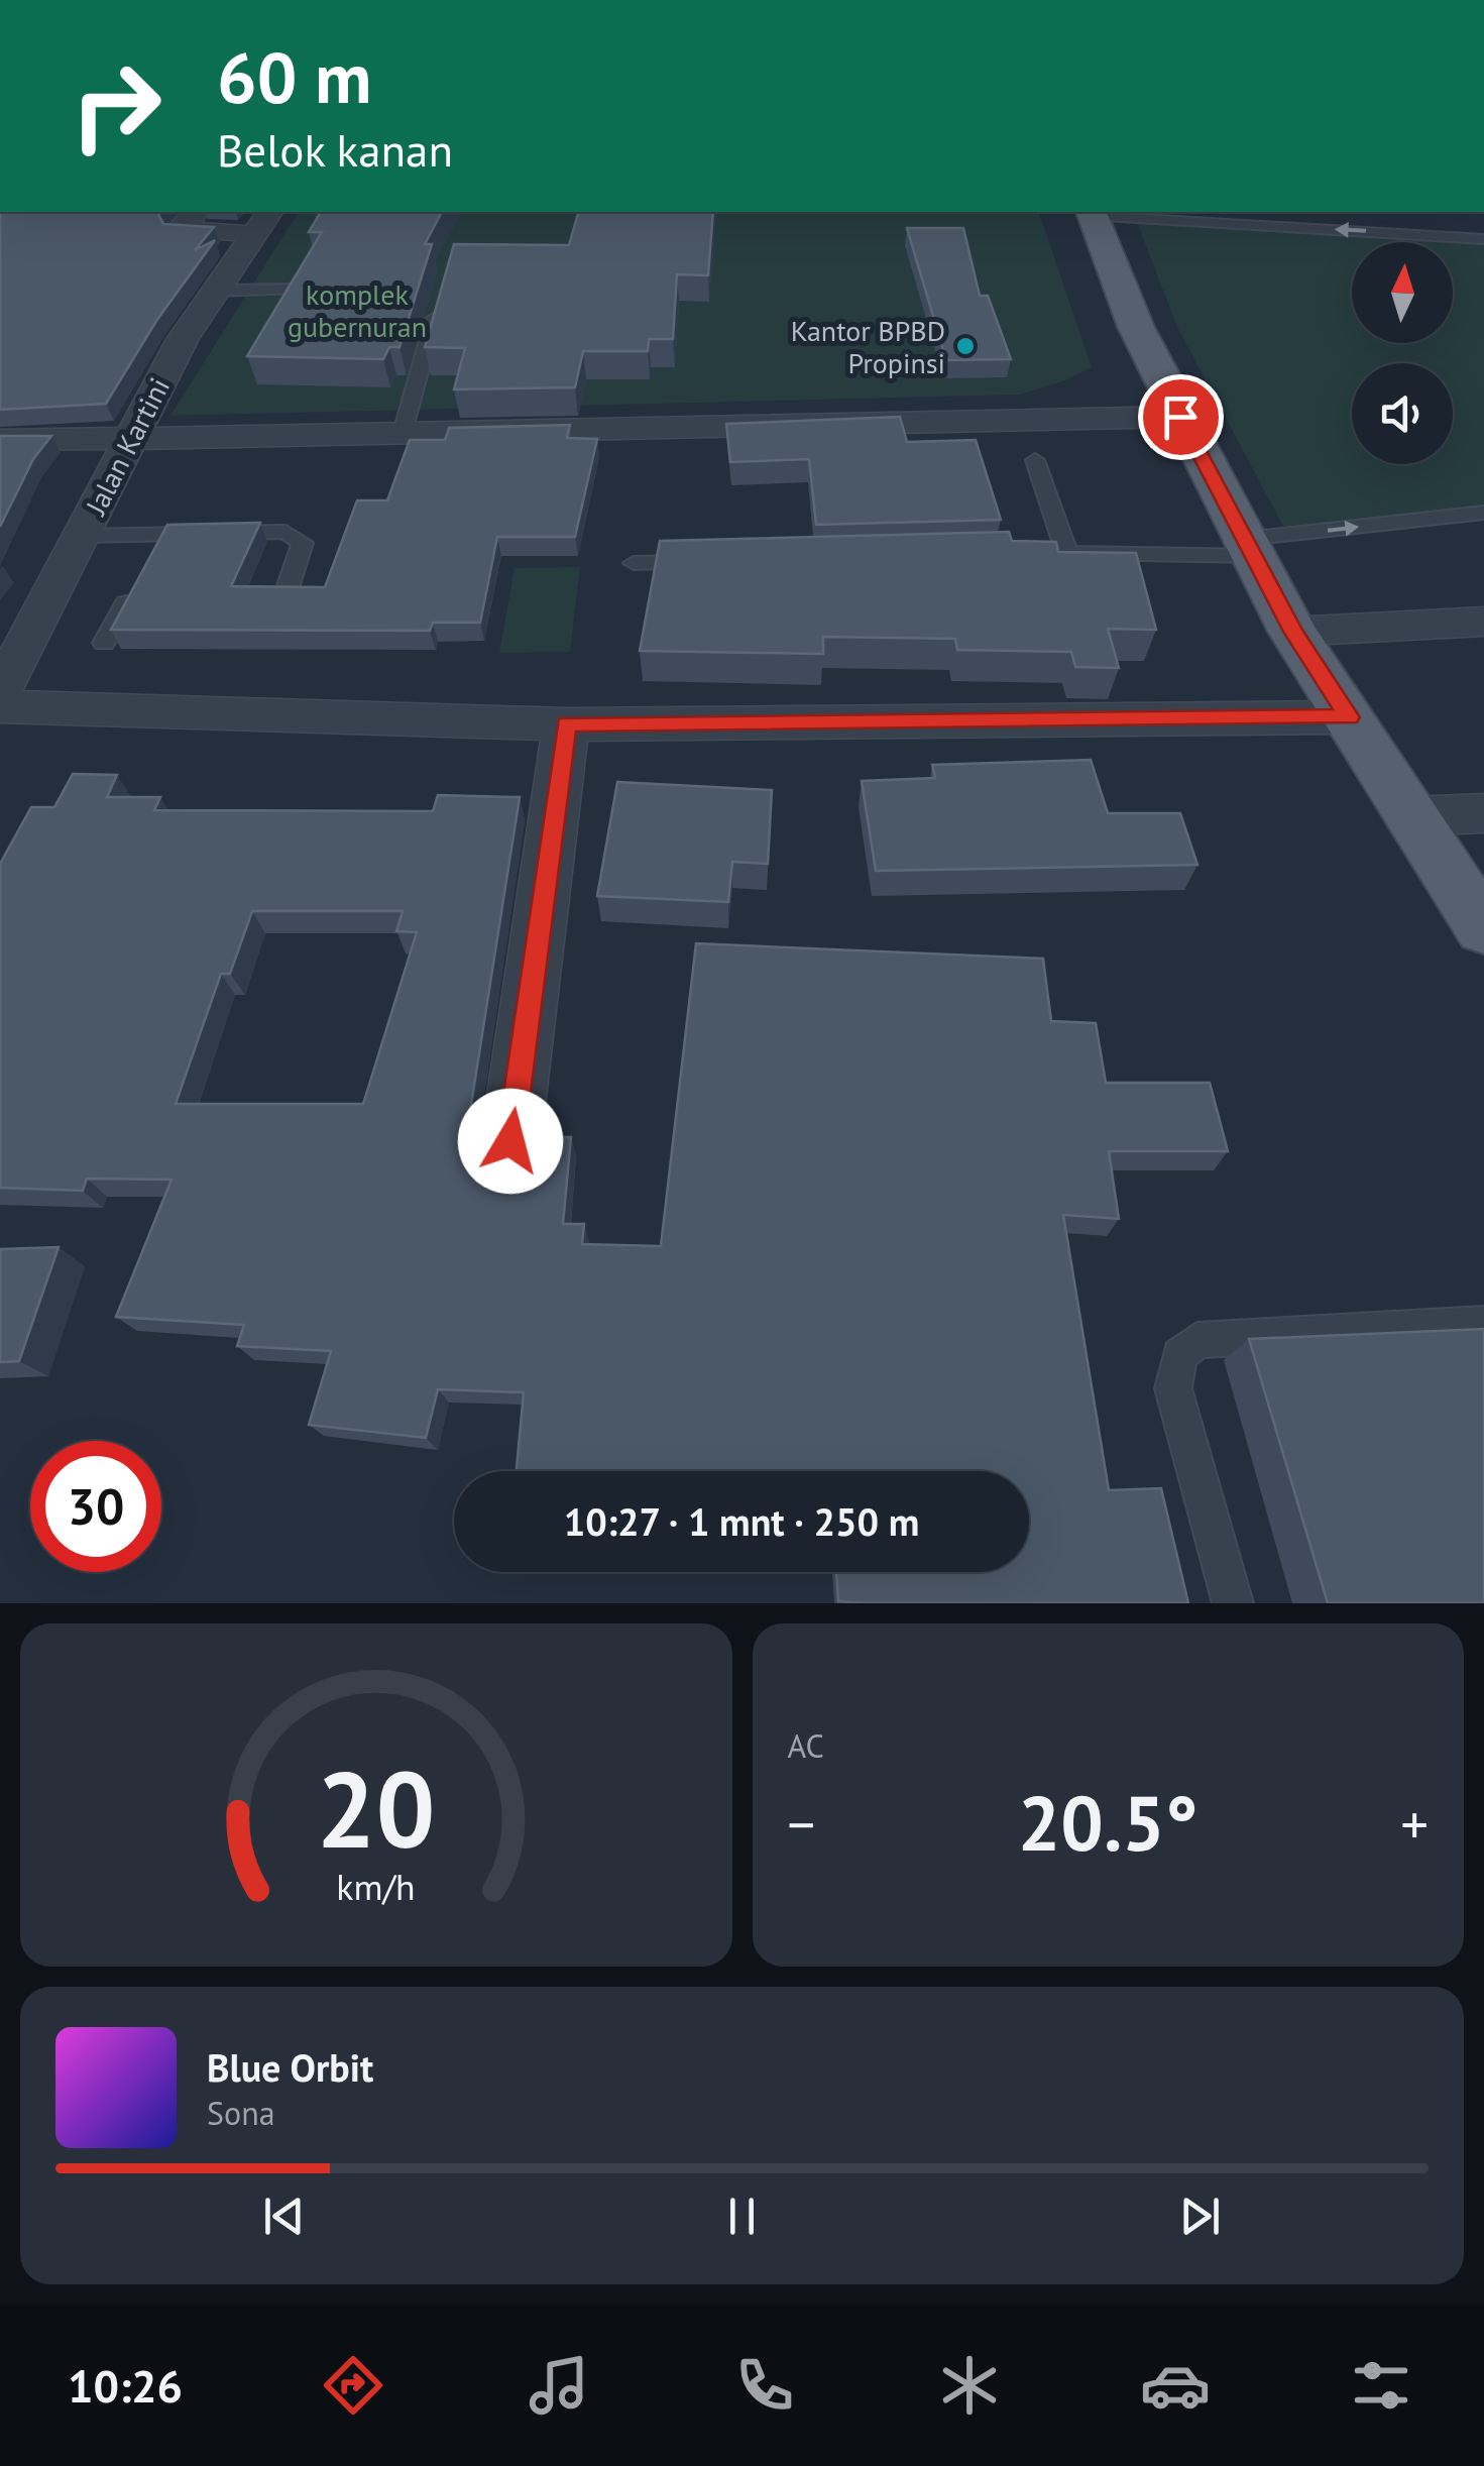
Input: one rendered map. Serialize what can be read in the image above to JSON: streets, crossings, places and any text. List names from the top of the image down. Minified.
{"streets":{"street":["Jalan Kartini"]},"parks":["komplek gubernuran"],"places":["Kantor BPBD Propinsi"],"north":"top","page":{"turn":["60 m","Belok kanan"],"limit":"30","trip":"10:27 · 1 mnt · 250 m","tile":"AC","heat":["−","20.5°","+"],"song":["Blue Orbit","Sona"],"tabs":"10:26","gauge":["20","km/h"]}}
